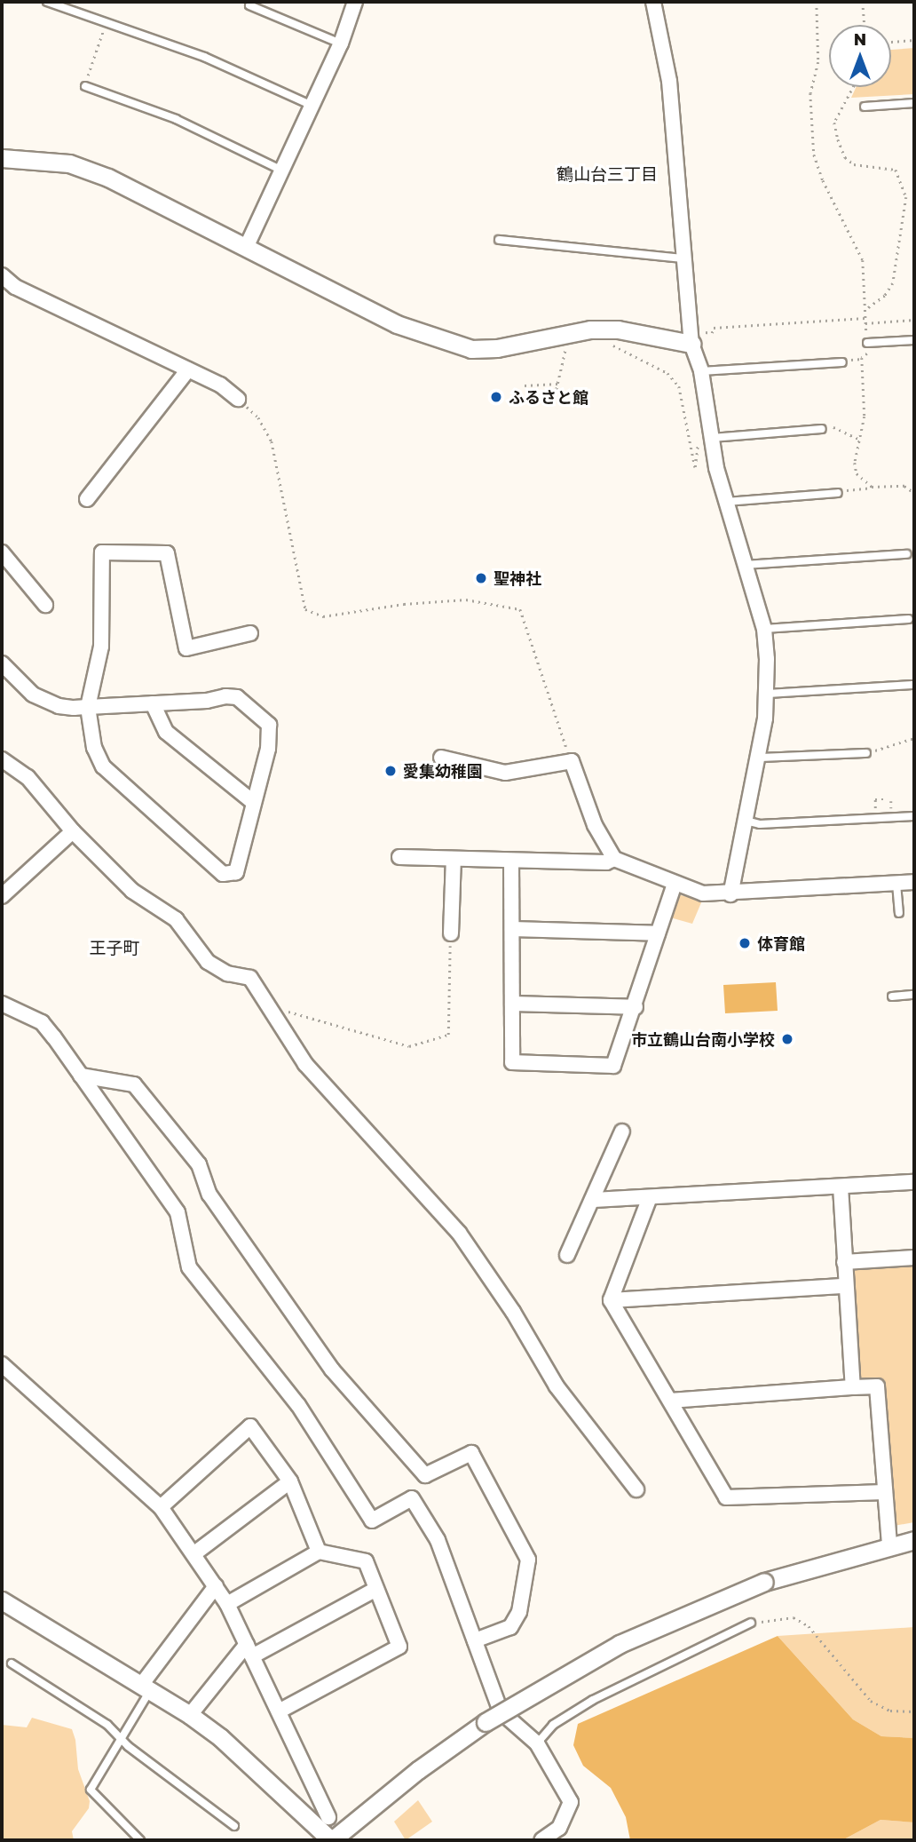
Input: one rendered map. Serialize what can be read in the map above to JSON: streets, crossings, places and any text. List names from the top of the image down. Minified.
{"districts":["鶴山台三丁目","王子町"],"places":["ふるさと館","聖神社","愛集幼稚園","体育館","市立鶴山台南小学校"],"north":"top"}
